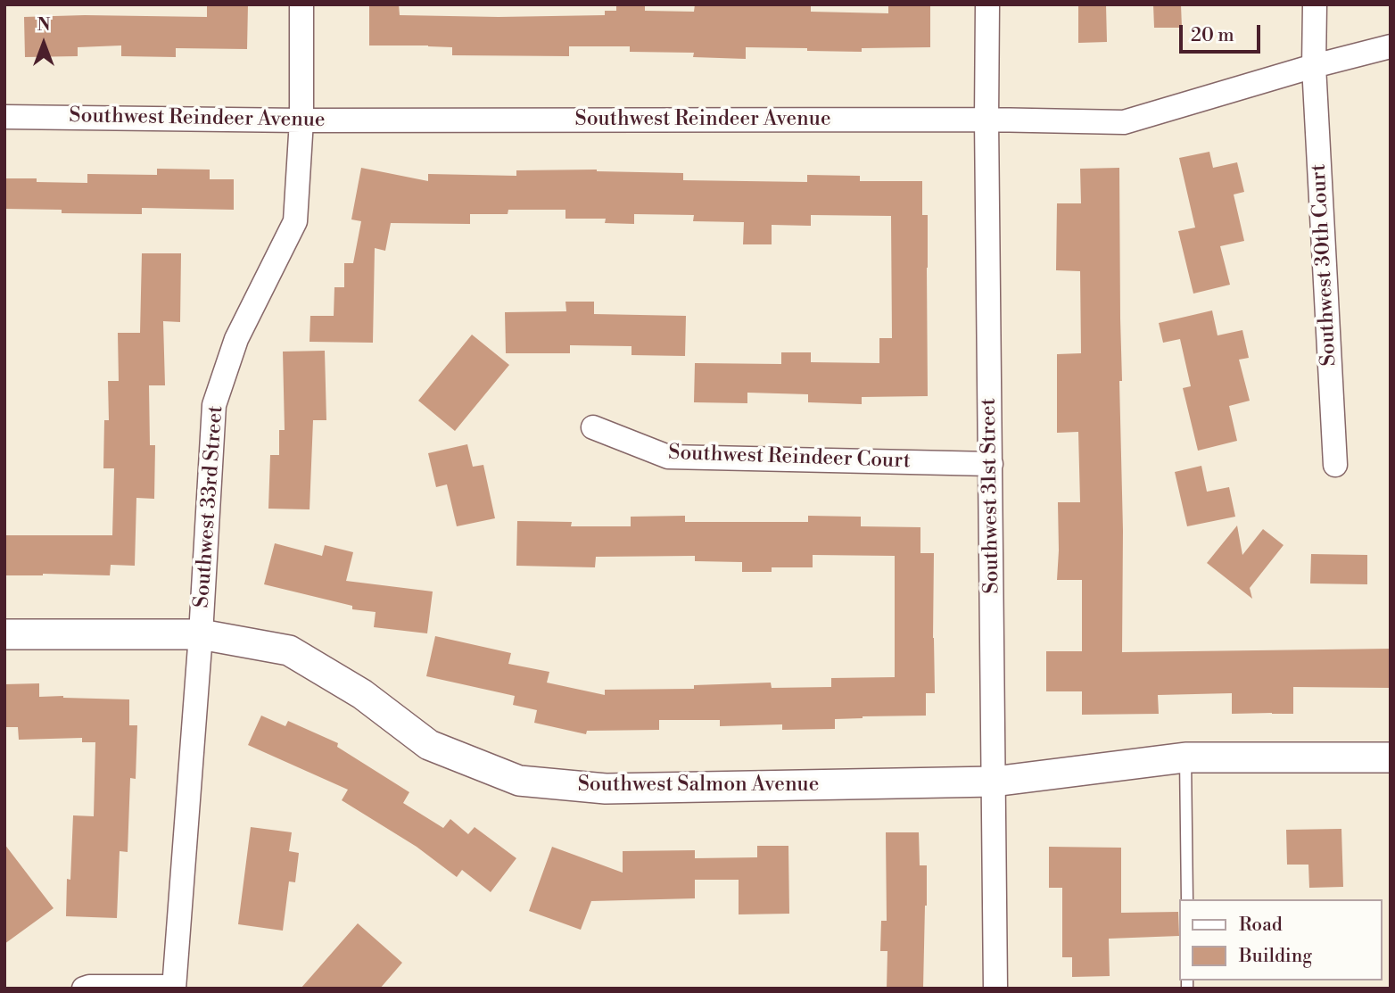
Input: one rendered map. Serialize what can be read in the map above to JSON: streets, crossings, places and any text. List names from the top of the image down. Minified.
{"streets":{"street":["Southwest Reindeer Avenue","Southwest 30th Court","Southwest Reindeer Court","Southwest 31st Street","Southwest 33rd Street","Southwest Salmon Avenue"]},"crossings":[["Southwest Reindeer Avenue","Southwest 30th Court"],["Southwest Reindeer Avenue","Southwest 31st Street"],["Southwest Reindeer Avenue","Southwest 33rd Street"],["Southwest Reindeer Court","Southwest 31st Street"],["Southwest 31st Street","Southwest Salmon Avenue"],["Southwest 33rd Street","Southwest Salmon Avenue"]],"legend":["Road","Building"],"scale_bar":"20 m","north":"top"}
